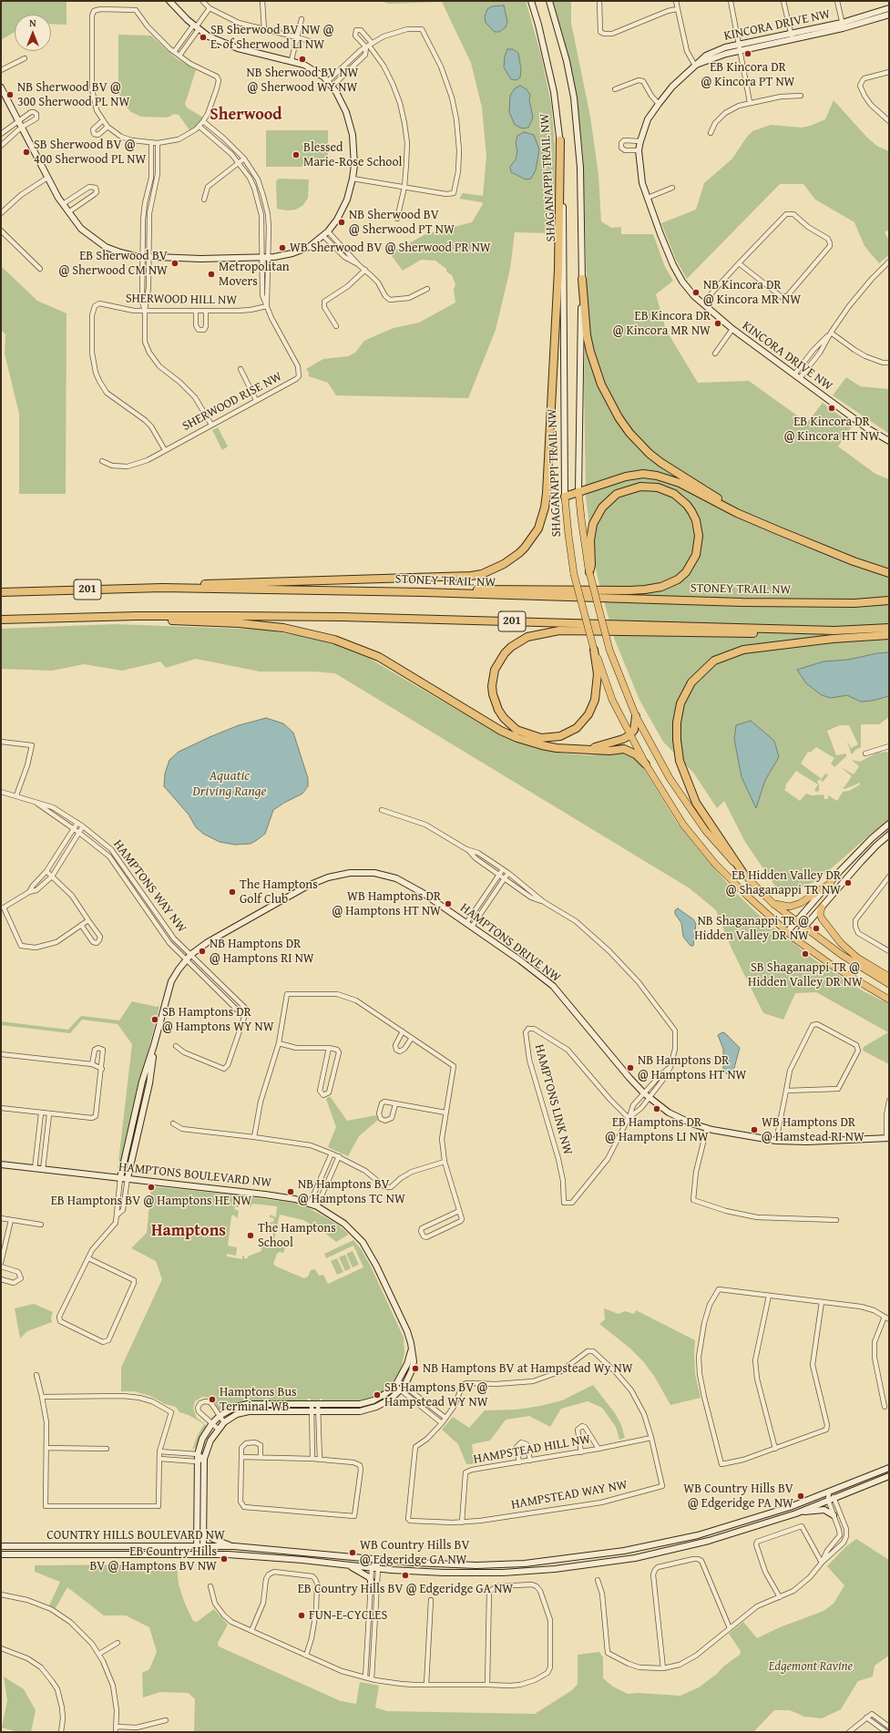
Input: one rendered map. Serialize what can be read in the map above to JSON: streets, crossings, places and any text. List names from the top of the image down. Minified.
{"streets":{"highway":["STONEY TRAIL NW","201"],"main road":["SHAGANAPPI TRAIL NW"],"street":["KINCORA DRIVE NW","SHERWOOD HILL NW","SHERWOOD RISE NW","HAMPTONS WAY NW","HAMPTONS DRIVE NW","HAMPTONS LINK NW","HAMPTONS BOULEVARD NW","HAMPSTEAD HILL NW","HAMPSTEAD WAY NW","COUNTRY HILLS BOULEVARD NW"]},"crossings":[["SHERWOOD HILL NW","SHERWOOD RISE NW"],["HAMPTONS WAY NW","HAMPTONS DRIVE NW"],["HAMPTONS DRIVE NW","HAMPTONS LINK NW"],["HAMPTONS DRIVE NW","HAMPTONS BOULEVARD NW"],["HAMPTONS BOULEVARD NW","COUNTRY HILLS BOULEVARD NW"],["HAMPSTEAD HILL NW","HAMPSTEAD WAY NW"]],"districts":["Sherwood","Hamptons"],"water":["Aquatic Driving Range"],"parks":["Edgemont Ravine"],"places":["SB Sherwood BV NW @ E. of Sherwood LI NW","EB Kincora DR @ Kincora PT NW","NB Sherwood BV NW @ Sherwood WY NW","NB Sherwood BV @ 300 Sherwood PL NW","SB Sherwood BV @ 400 Sherwood PL NW","Blessed Marie-Rose School","NB Sherwood BV @ Sherwood PT NW","WB Sherwood BV @ Sherwood PR NW","EB Sherwood BV @ Sherwood CM NW","Metropolitan Movers","NB Kincora DR @ Kincora MR NW","EB Kincora DR @ Kincora MR NW","EB Kincora DR @ Kincora HT NW","EB Hidden Valley DR @ Shaganappi TR NW","The Hamptons Golf Club","WB Hamptons DR @ Hamptons HT NW","NB Shaganappi TR @ Hidden Valley DR NW","NB Hamptons DR @ Hamptons RI NW","SB Shaganappi TR @ Hidden Valley DR NW","SB Hamptons DR @ Hamptons WY NW","NB Hamptons DR @ Hamptons HT NW","EB Hamptons DR @ Hamptons LI NW","WB Hamptons DR @ Hamstead RI NW","EB Hamptons BV @ Hamptons HE NW","NB Hamptons BV @ Hamptons TC NW","The Hamptons School","NB Hamptons BV at Hampstead Wy NW","SB Hamptons BV @ Hampstead WY NW","Hamptons Bus Terminal WB","WB Country Hills BV @ Edgeridge PA NW","WB Country Hills BV @ Edgeridge GA NW","EB Country Hills BV @ Hamptons BV NW","EB Country Hills BV @ Edgeridge GA NW","FUN-E-CYCLES"],"north":"top"}
